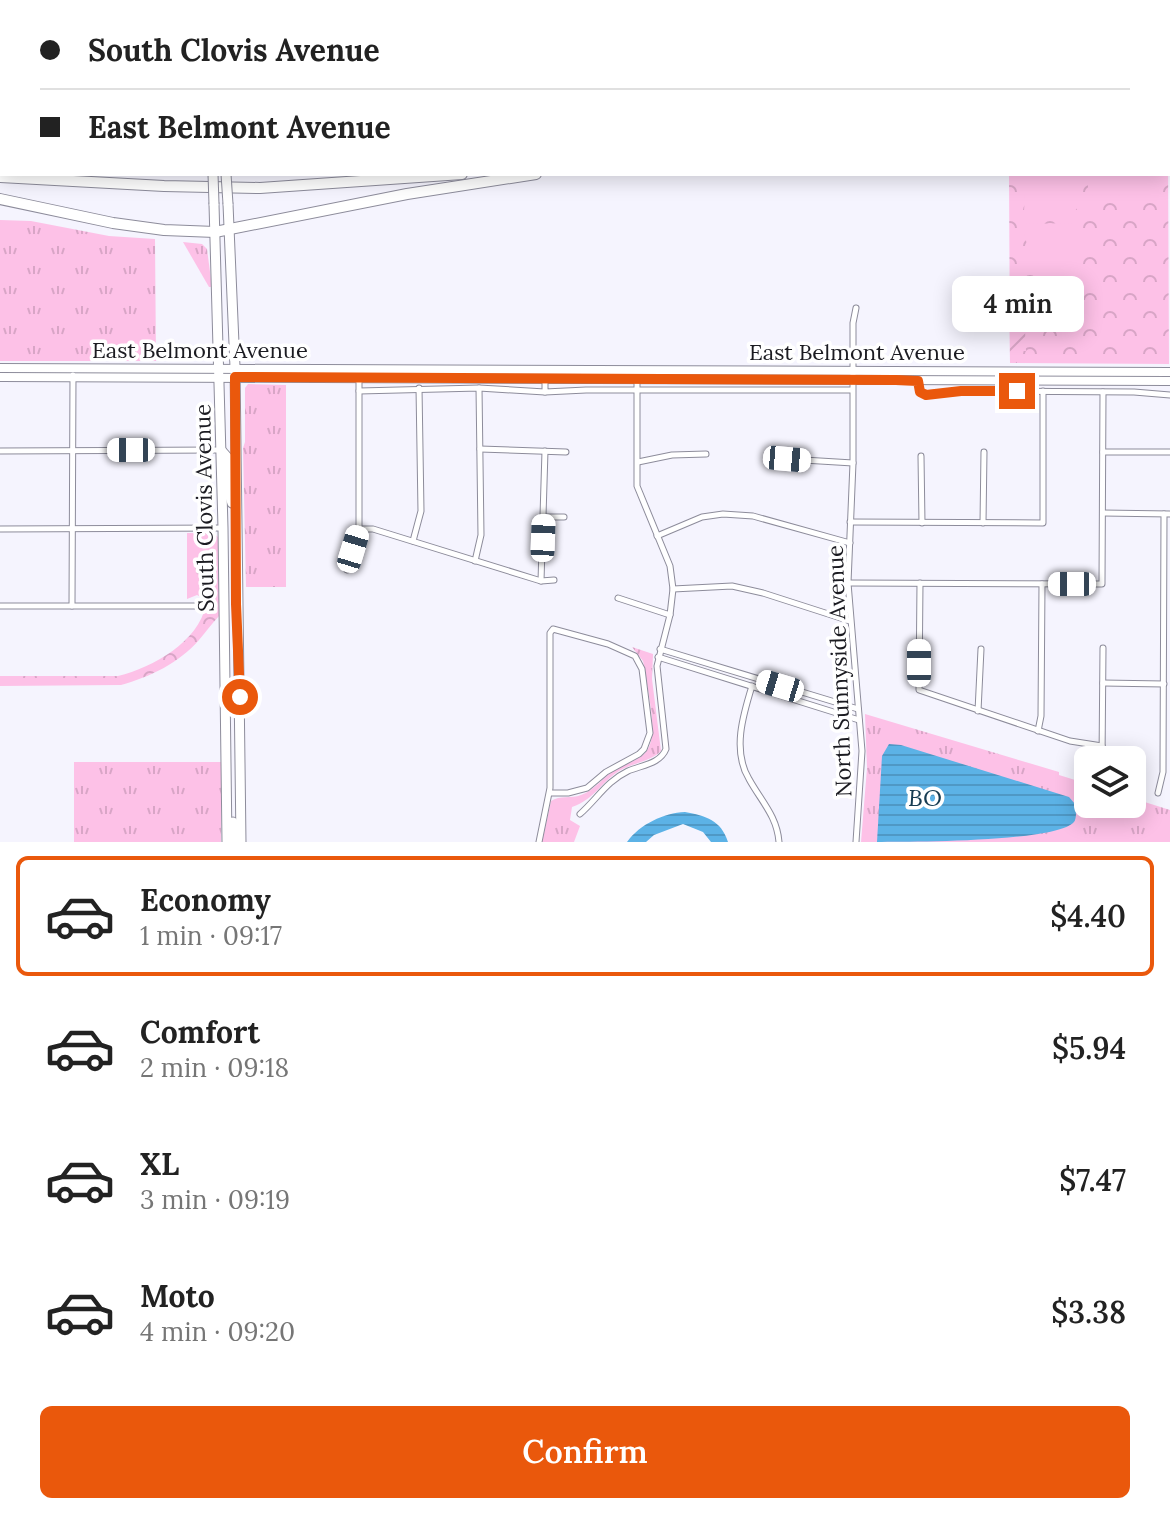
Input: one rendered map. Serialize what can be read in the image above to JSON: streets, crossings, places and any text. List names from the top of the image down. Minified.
{"streets":{"main road":["South Clovis Avenue"],"street":["East Belmont Avenue","North Sunnyside Avenue"]},"crossings":[["East Belmont Avenue","South Clovis Avenue"],["East Belmont Avenue","North Sunnyside Avenue"]],"water":["BO"],"page":{"banner":["South Clovis Avenue","East Belmont Avenue"],"bubble":"4 min","list":[{"name":"Economy","note":"1 min · 09:17","value":"$4.40"},{"name":"Comfort","note":"2 min · 09:18","value":"$5.94"},{"name":"XL","note":"3 min · 09:19","value":"$7.47"},{"name":"Moto","note":"4 min · 09:20","value":"$3.38"}],"buttons":"Confirm"}}
